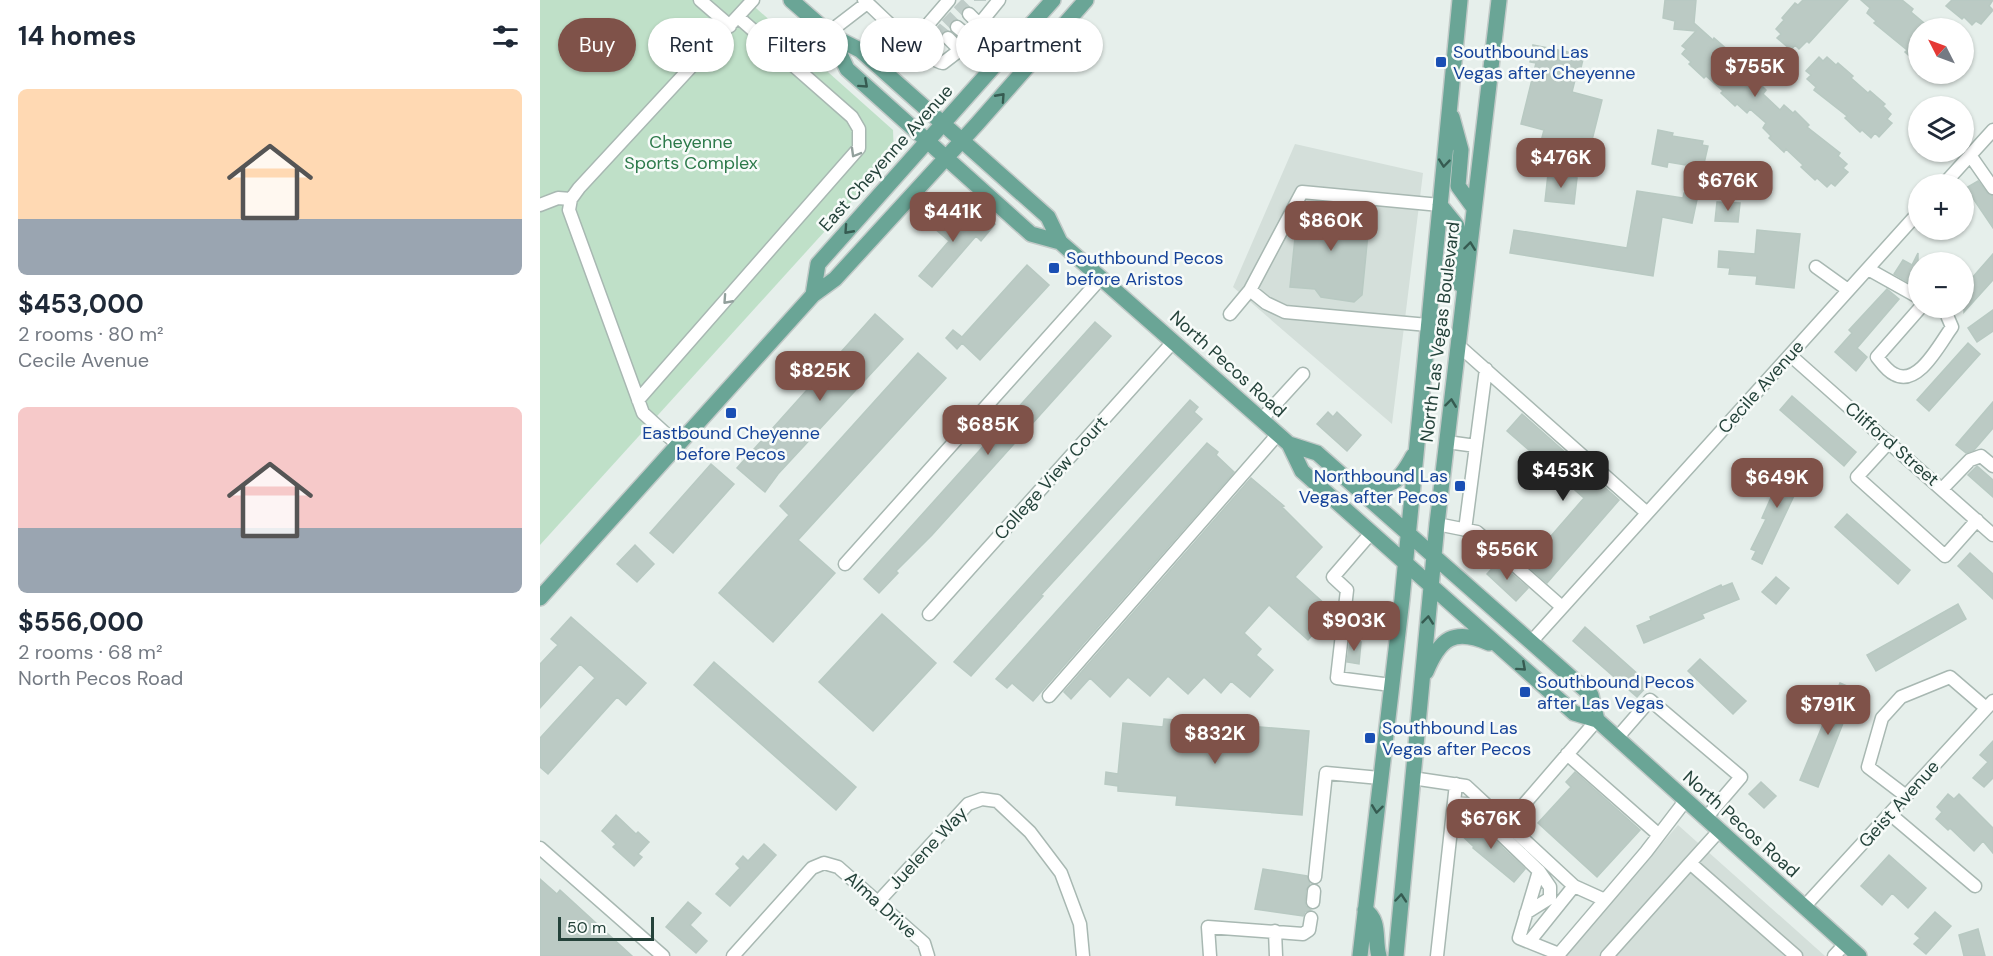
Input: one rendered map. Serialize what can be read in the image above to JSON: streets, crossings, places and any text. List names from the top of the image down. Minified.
{"streets":{"main road":["East Cheyenne Avenue","North Las Vegas Boulevard","North Pecos Road"],"street":["Cecile Avenue","Clifford Street","College View Court","Geist Avenue","Juelene Way","Alma Drive"]},"crossings":[["East Cheyenne Avenue","North Pecos Road"],["North Las Vegas Boulevard","North Pecos Road"],["North Pecos Road","Cecile Avenue"],["North Pecos Road","College View Court"],["North Pecos Road","Geist Avenue"],["Cecile Avenue","Clifford Street"],["Juelene Way","Alma Drive"]],"parks":["Cheyenne Sports Complex"],"places":{"transit":["Southbound Las Vegas after Cheyenne","Southbound Pecos before Aristos","Eastbound Cheyenne before Pecos","Northbound Las Vegas after Pecos","Southbound Pecos after Las Vegas","Southbound Las Vegas after Pecos"]},"scale_bar":"50 m","north":"top left","page":{"heading":"14 homes","map_buttons":["+","−"],"chip":["Buy","Rent","Filters","New","Apartment"],"price":["$755K","$476K","$676K","$441K","$860K","$825K","$685K","$453K","$649K","$556K","$903K","$791K","$832K","$676K"],"list":[{"name":"$453,000","note":"2 rooms · 80 m² · Cecile Avenue"},{"name":"$556,000","note":"2 rooms · 68 m² · North Pecos Road"}],"scale":"50 m"}}
